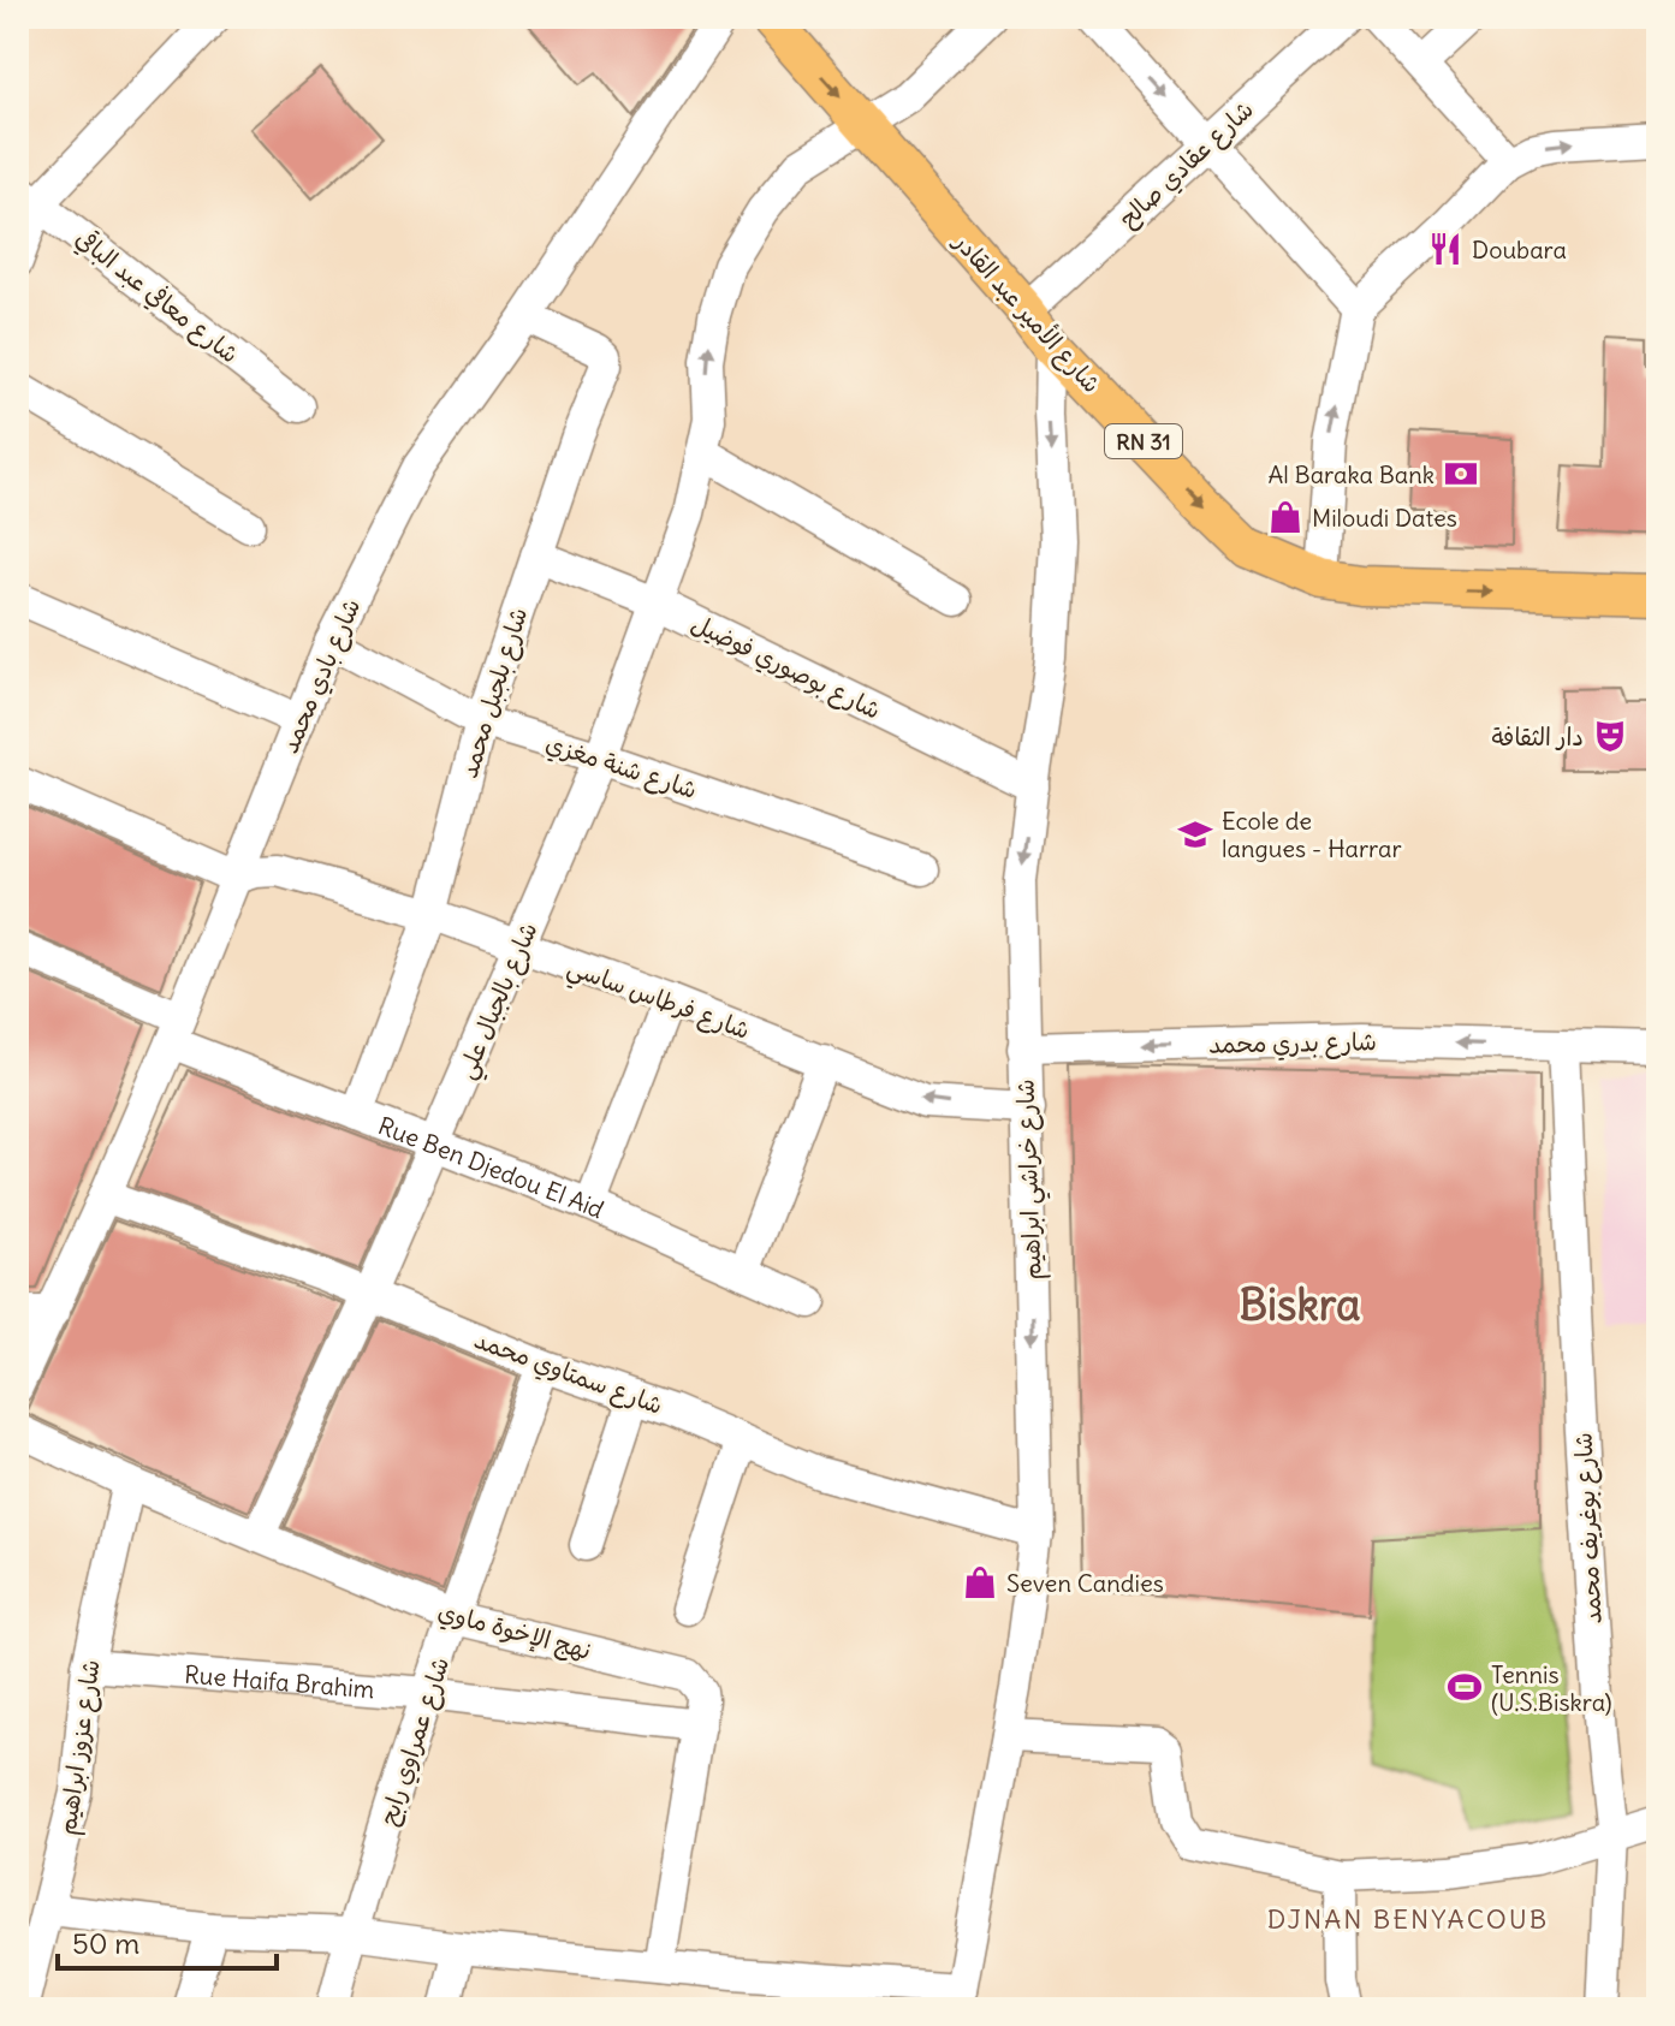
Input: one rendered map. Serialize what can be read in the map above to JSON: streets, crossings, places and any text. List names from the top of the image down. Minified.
{"streets":{"main road":["شارع الأمير عبد القادر","RN 31"],"street":["شارع عقادي صالح","شارع معافي عبد الباقي","شارع بوصوري فوضيل","شارع بادي محمد","شارع بلجبل محمد","شارع شنة مغزي","شارع فرطاس ساسي","شارع بالجبال علي","شارع بدري محمد","Rue Ben Djedou El Aid","شارع خراشي ابراهيم","شارع سمتاوي محمد","شارع بوغريف محمد","نهج الإخوة ماوي","Rue Haifa Brahim","شارع عمراوي رابح","شارع عزوز ابراهيم"]},"crossings":[["شارع عقادي صالح","شارع الأمير عبد القادر"],["شارع الأمير عبد القادر","شارع بالجبال علي"],["شارع الأمير عبد القادر","شارع خراشي ابراهيم"],["شارع بوصوري فوضيل","شارع بلجبل محمد"],["شارع بوصوري فوضيل","شارع بالجبال علي"],["شارع بوصوري فوضيل","شارع خراشي ابراهيم"],["شارع بادي محمد","شارع بلجبل محمد"],["شارع بادي محمد","شارع شنة مغزي"],["شارع بادي محمد","شارع فرطاس ساسي"],["شارع بادي محمد","Rue Ben Djedou El Aid"],["شارع بادي محمد","شارع سمتاوي محمد"],["شارع بلجبل محمد","شارع شنة مغزي"],["شارع بلجبل محمد","شارع فرطاس ساسي"],["شارع بلجبل محمد","Rue Ben Djedou El Aid"],["شارع شنة مغزي","شارع بالجبال علي"],["شارع فرطاس ساسي","شارع بالجبال علي"],["شارع فرطاس ساسي","شارع خراشي ابراهيم"],["شارع بالجبال علي","Rue Ben Djedou El Aid"],["شارع بالجبال علي","شارع سمتاوي محمد"],["شارع بالجبال علي","نهج الإخوة ماوي"],["شارع بدري محمد","شارع خراشي ابراهيم"],["شارع بدري محمد","شارع بوغريف محمد"],["شارع خراشي ابراهيم","شارع سمتاوي محمد"],["شارع سمتاوي محمد","شارع عمراوي رابح"],["نهج الإخوة ماوي","Rue Haifa Brahim"],["نهج الإخوة ماوي","شارع عمراوي رابح"],["نهج الإخوة ماوي","شارع عزوز ابراهيم"],["Rue Haifa Brahim","شارع عمراوي رابح"],["Rue Haifa Brahim","شارع عزوز ابراهيم"]],"one_way":["شارع الأمير عبد القادر","شارع بدري محمد","شارع خراشي ابراهيم"],"districts":["Biskra","DJNAN BENYACOUB"],"places":{"restaurant":["Doubara"],"bank":["Al Baraka Bank"],"shop":["Miloudi Dates","Seven Candies"],"theatre":["دار الثقافة"],"school or university":["Ecole de langues - Harrar"],"sports":["Tennis (U.S.Biskra)"]},"scale_bar":"50 m"}
